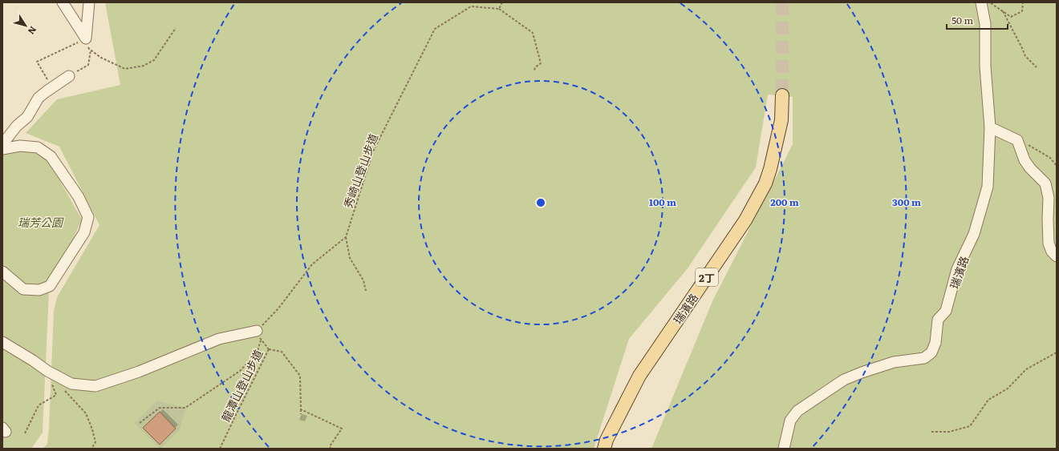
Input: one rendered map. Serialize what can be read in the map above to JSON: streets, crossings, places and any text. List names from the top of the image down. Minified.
{"streets":{"main road":["瑞濱路","2丁"],"path":["秀崎山登山步道","龍潭山登山步道"]},"parks":["瑞芳公園"],"scale_bar":"50 m","north":"bottom right","rings":["100 m","200 m","300 m"]}
